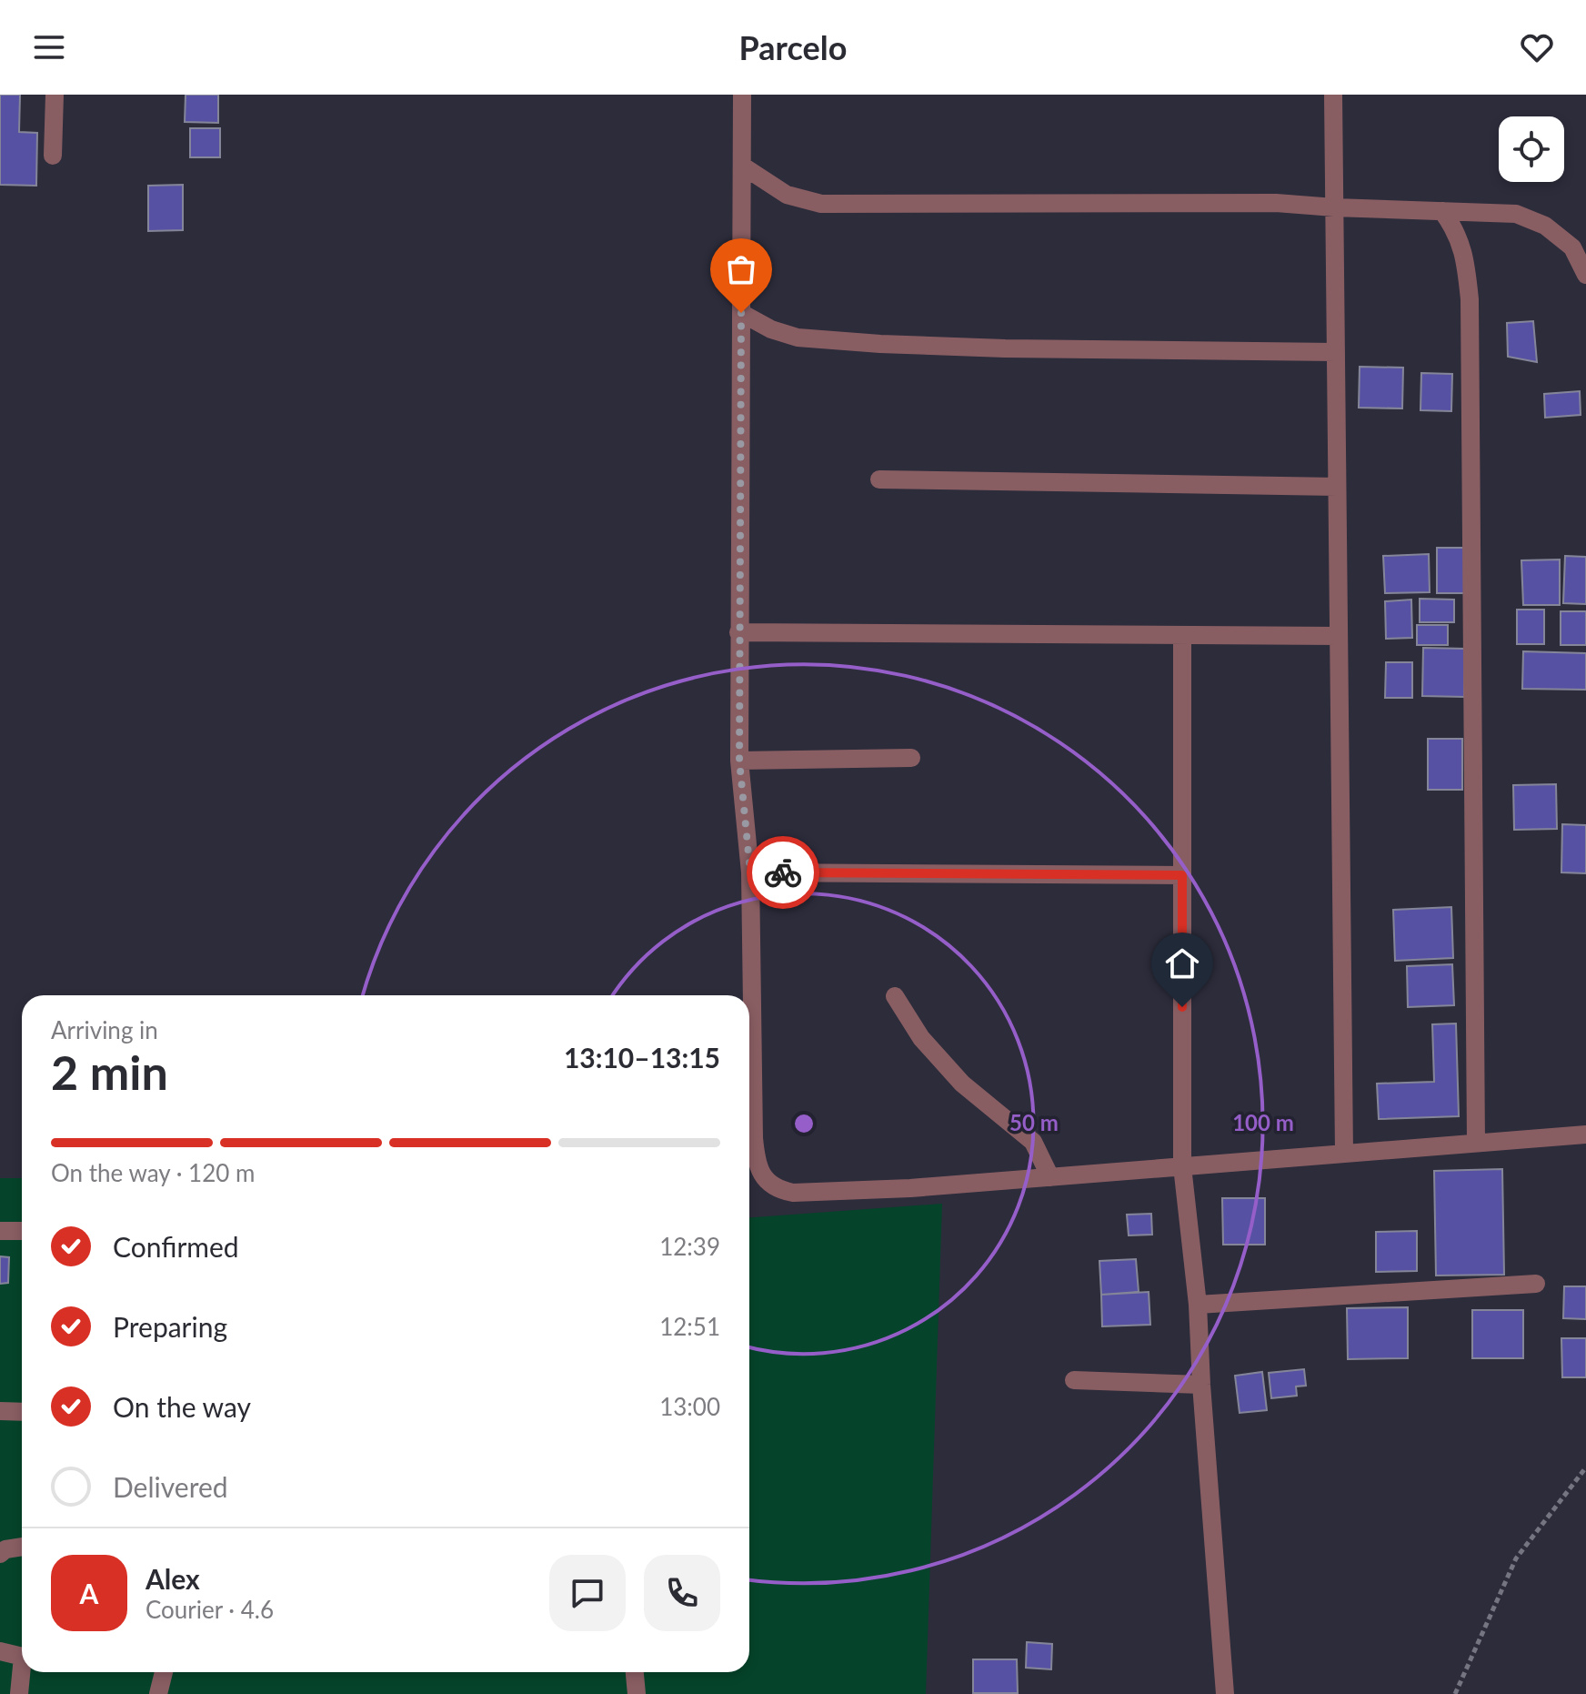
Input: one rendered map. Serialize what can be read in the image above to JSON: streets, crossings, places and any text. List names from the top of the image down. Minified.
{"page":{"header":"Parcelo","heading":["2 min","Arriving in","13:10–13:15"],"panel":["Alex","Courier · 4.6"],"bar":"On the way · 120 m","list":[["Confirmed","12:39"],["Preparing","12:51"],["On the way","13:00"],"Delivered"],"round":"A"},"rings":["50 m","100 m"]}
